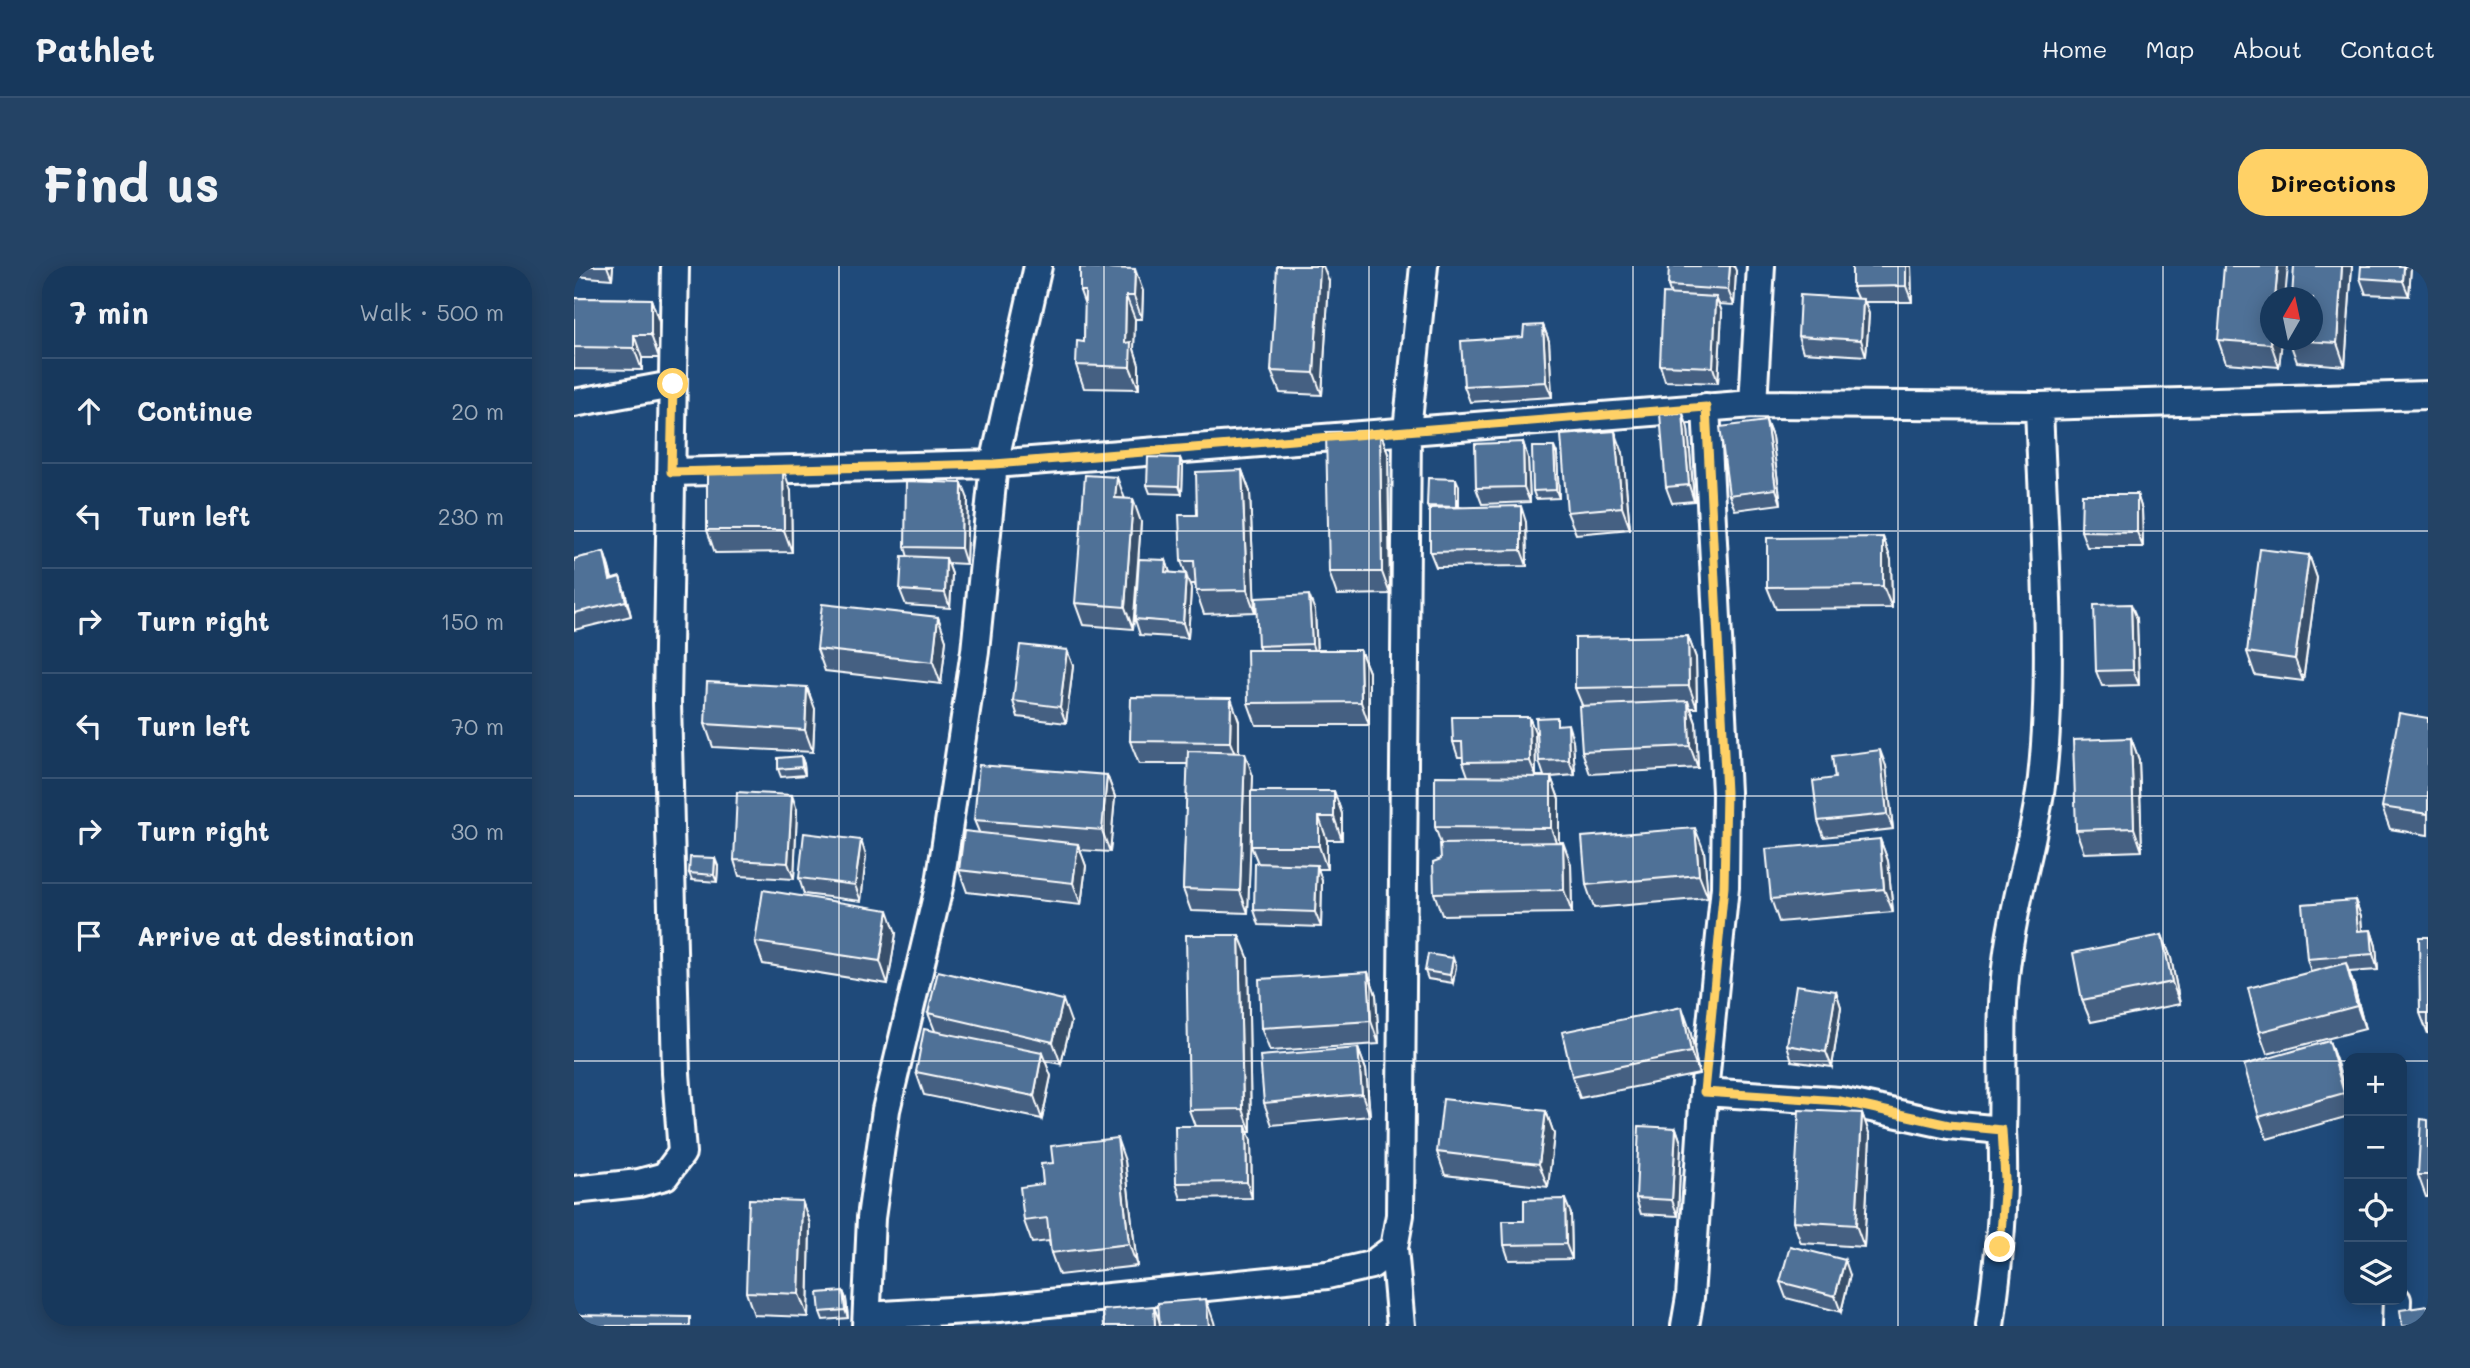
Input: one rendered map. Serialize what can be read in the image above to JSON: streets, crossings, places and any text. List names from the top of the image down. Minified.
{"north":"top","page":{"header":"Pathlet","nav":["Home","Map","About","Contact"],"buttons":"Directions","title":"Find us","heading":["7 min","Walk · 500 m"],"list":[["Continue","20 m"],["Turn left","230 m"],["Turn right","150 m"],["Turn left","70 m"],["Turn right","30 m"],"Arrive at destination"],"map_buttons":["+","−"]}}
